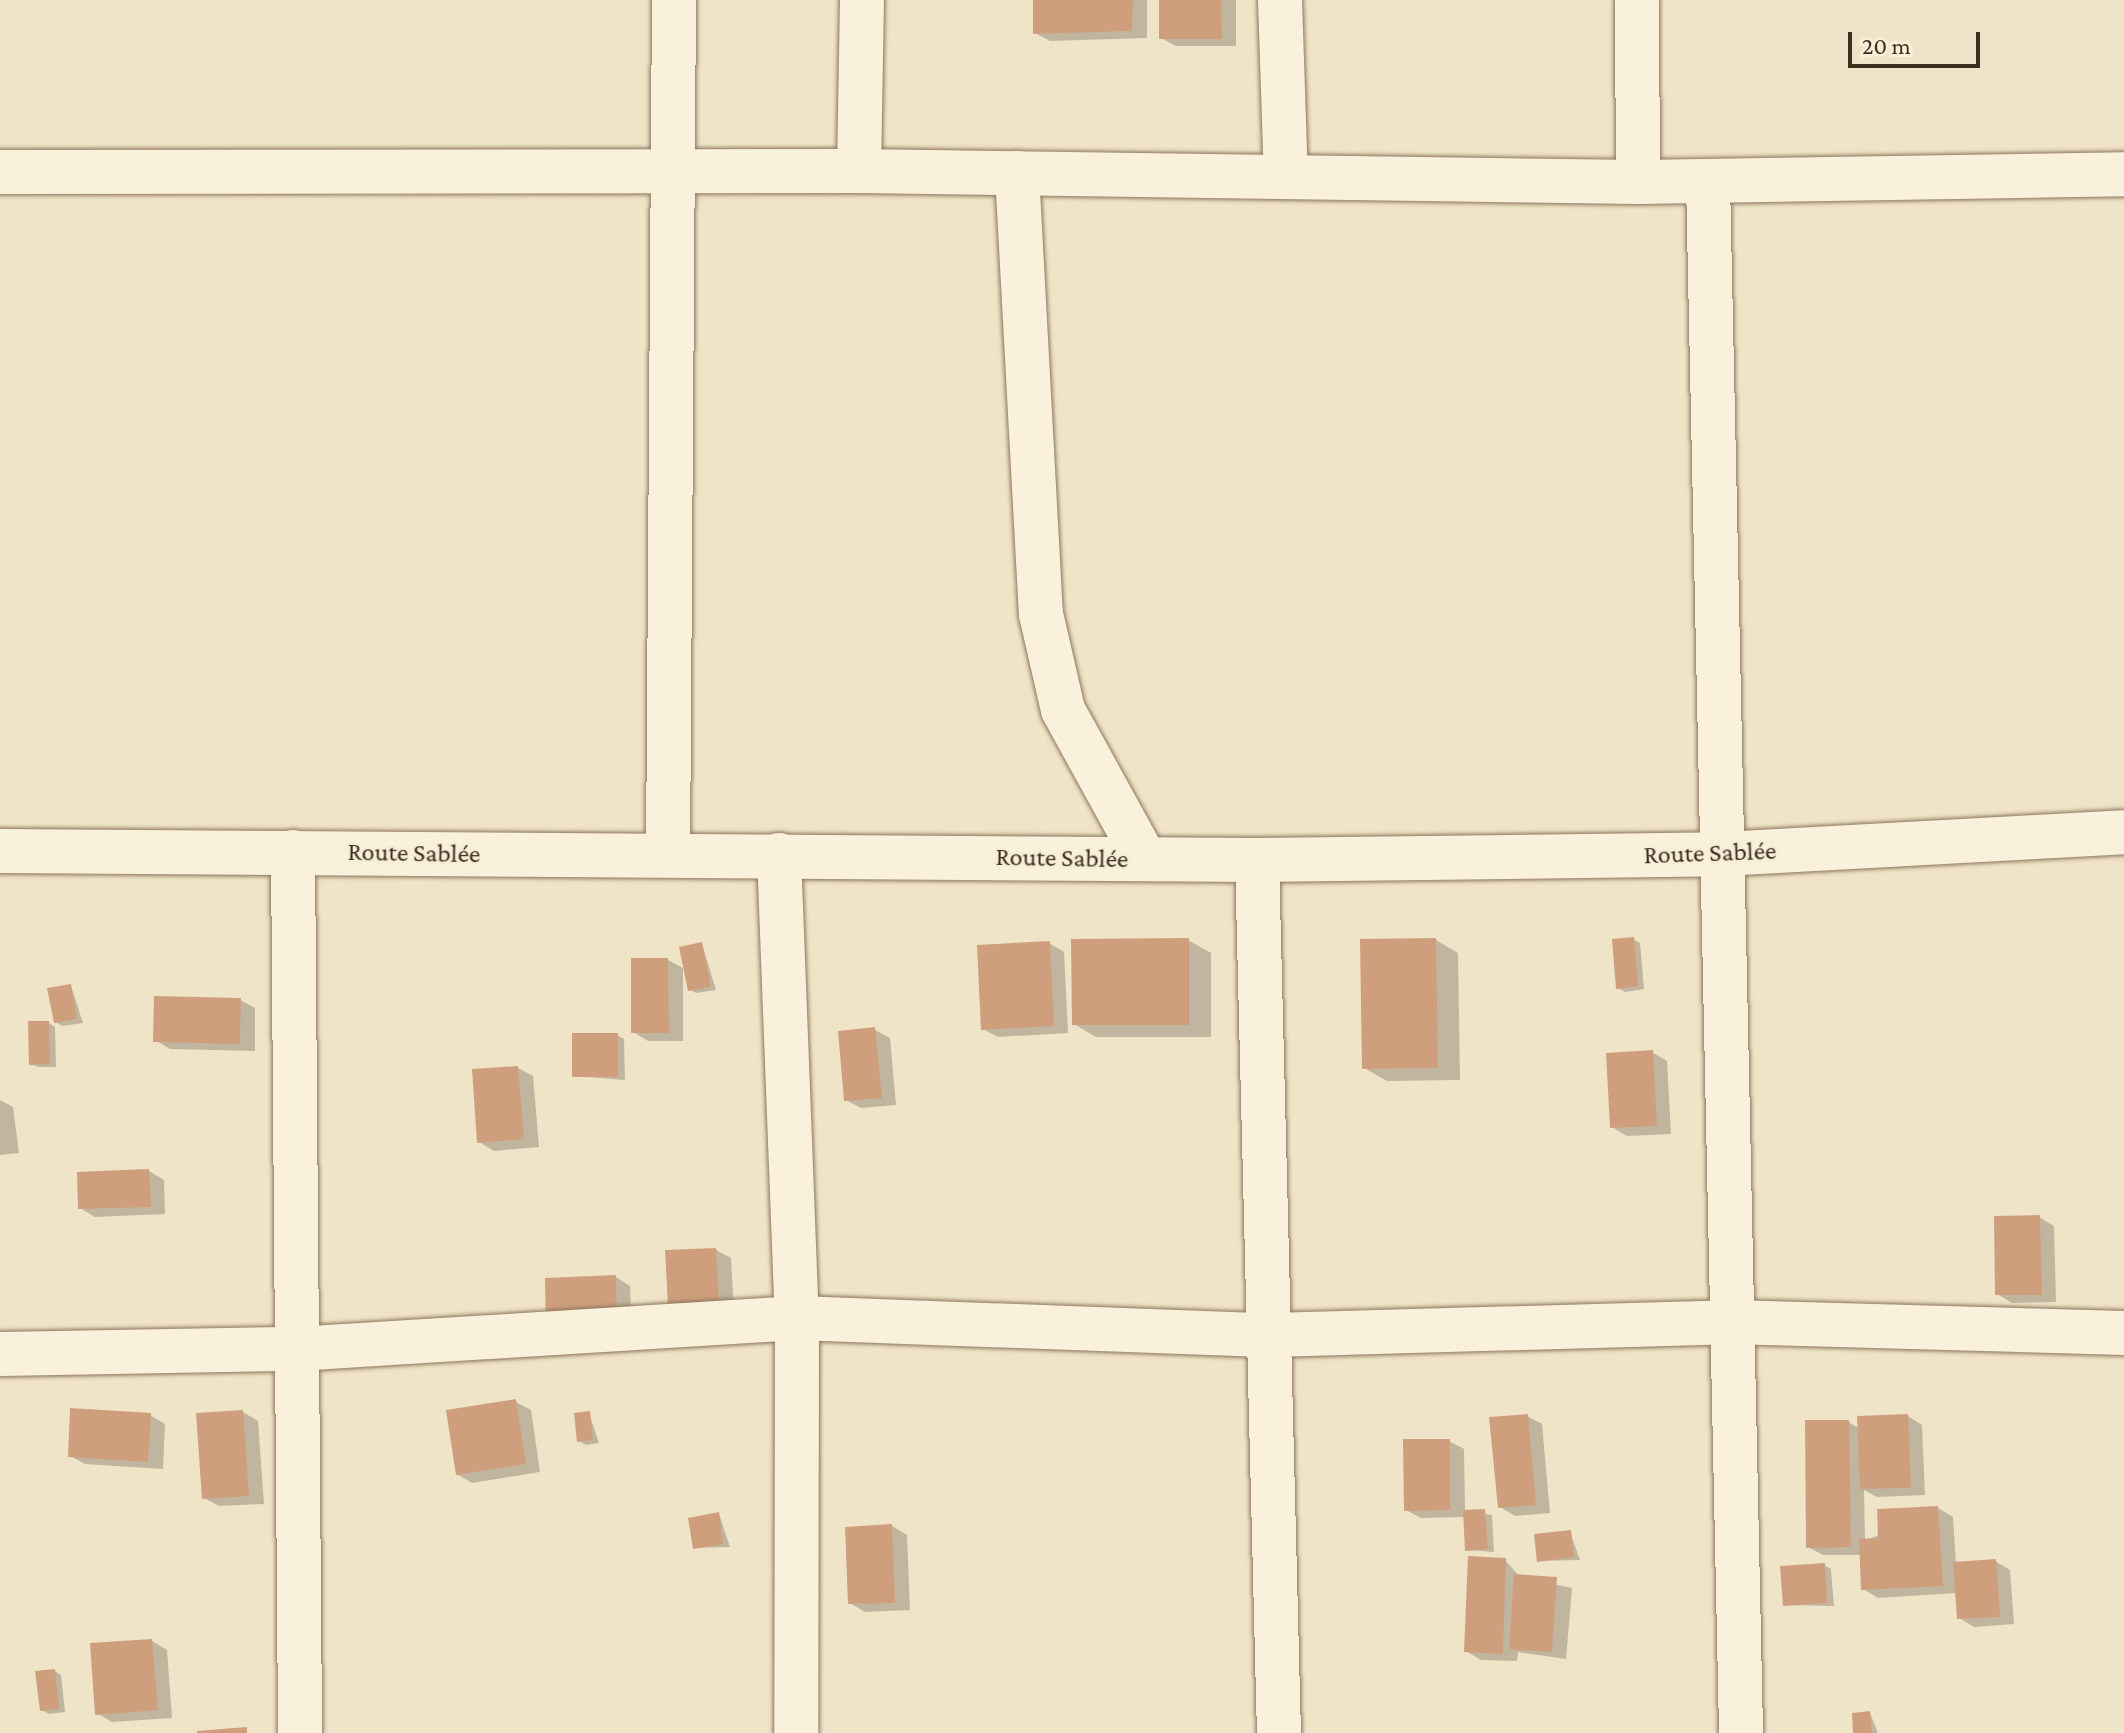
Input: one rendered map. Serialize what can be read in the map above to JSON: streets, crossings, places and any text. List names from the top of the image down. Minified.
{"streets":{"street":["Route Sablée"]},"scale_bar":"20 m"}
